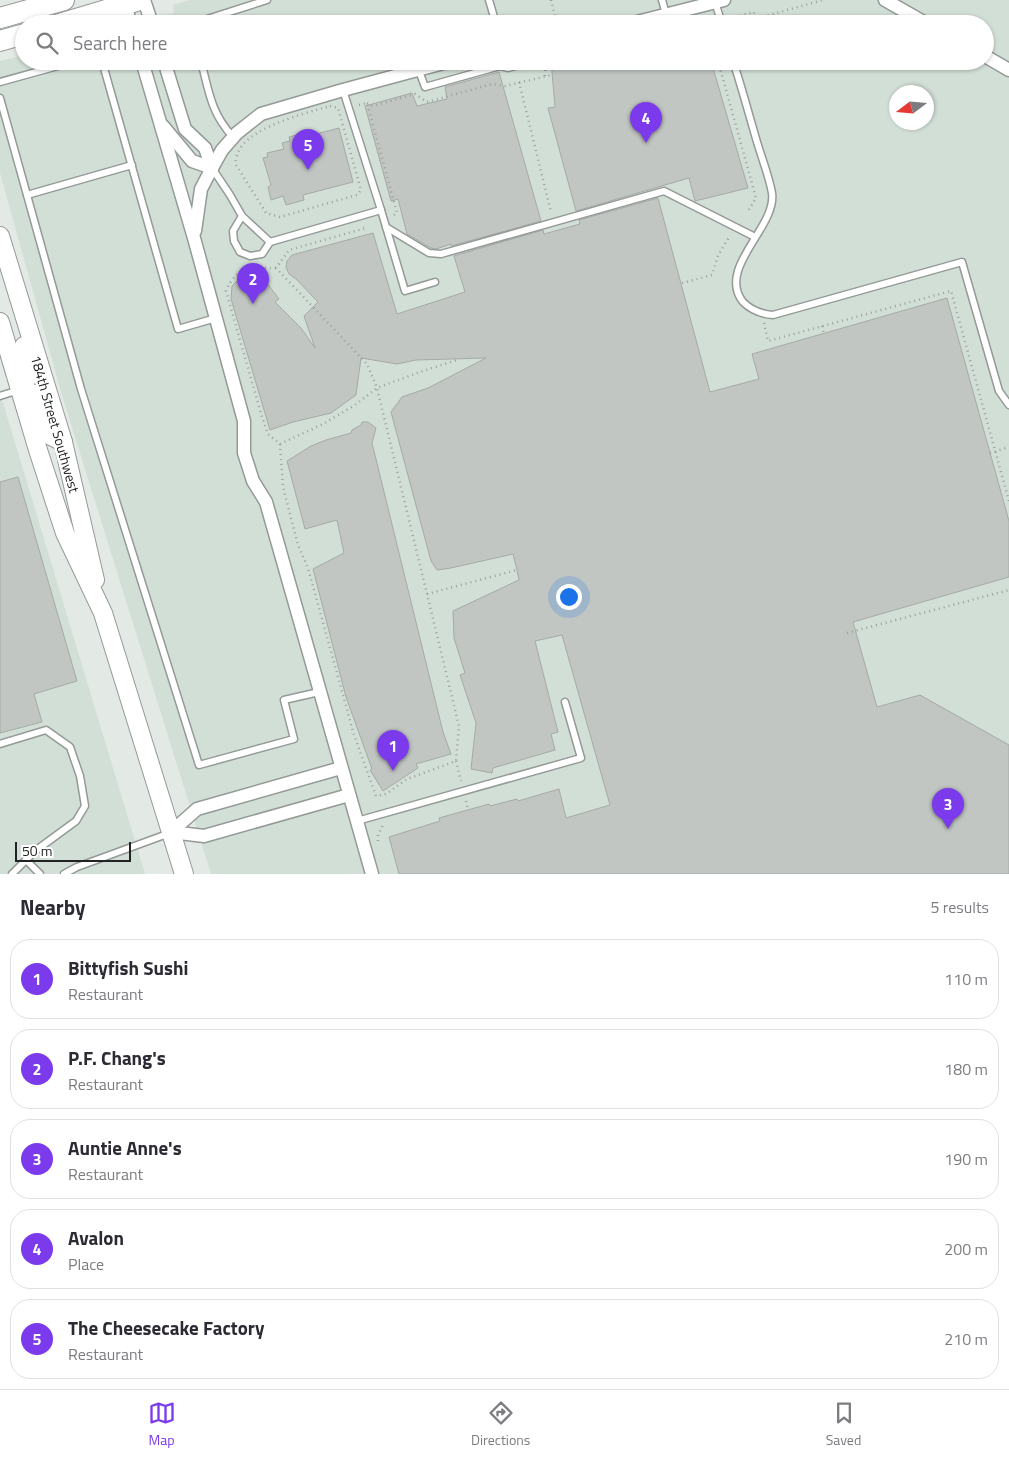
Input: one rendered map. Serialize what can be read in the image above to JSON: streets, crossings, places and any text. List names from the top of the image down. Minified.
{"streets":{"main road":["184th Street Southwest"]},"scale_bar":"50 m","north":"left","page":{"search":"Search here","pins":["4","5","2","1","3"],"scale":"50 m","heading":["Nearby","5 results"],"list":[{"mark":"1","name":"Bittyfish Sushi","note":"Restaurant","value":"110 m"},{"mark":"2","name":"P.F. Chang's","note":"Restaurant","value":"180 m"},{"mark":"3","name":"Auntie Anne's","note":"Restaurant","value":"190 m"},{"mark":"4","name":"Avalon","note":"Place","value":"200 m"},{"mark":"5","name":"The Cheesecake Factory","note":"Restaurant","value":"210 m"}],"nav":["Map","Directions","Saved"]}}
